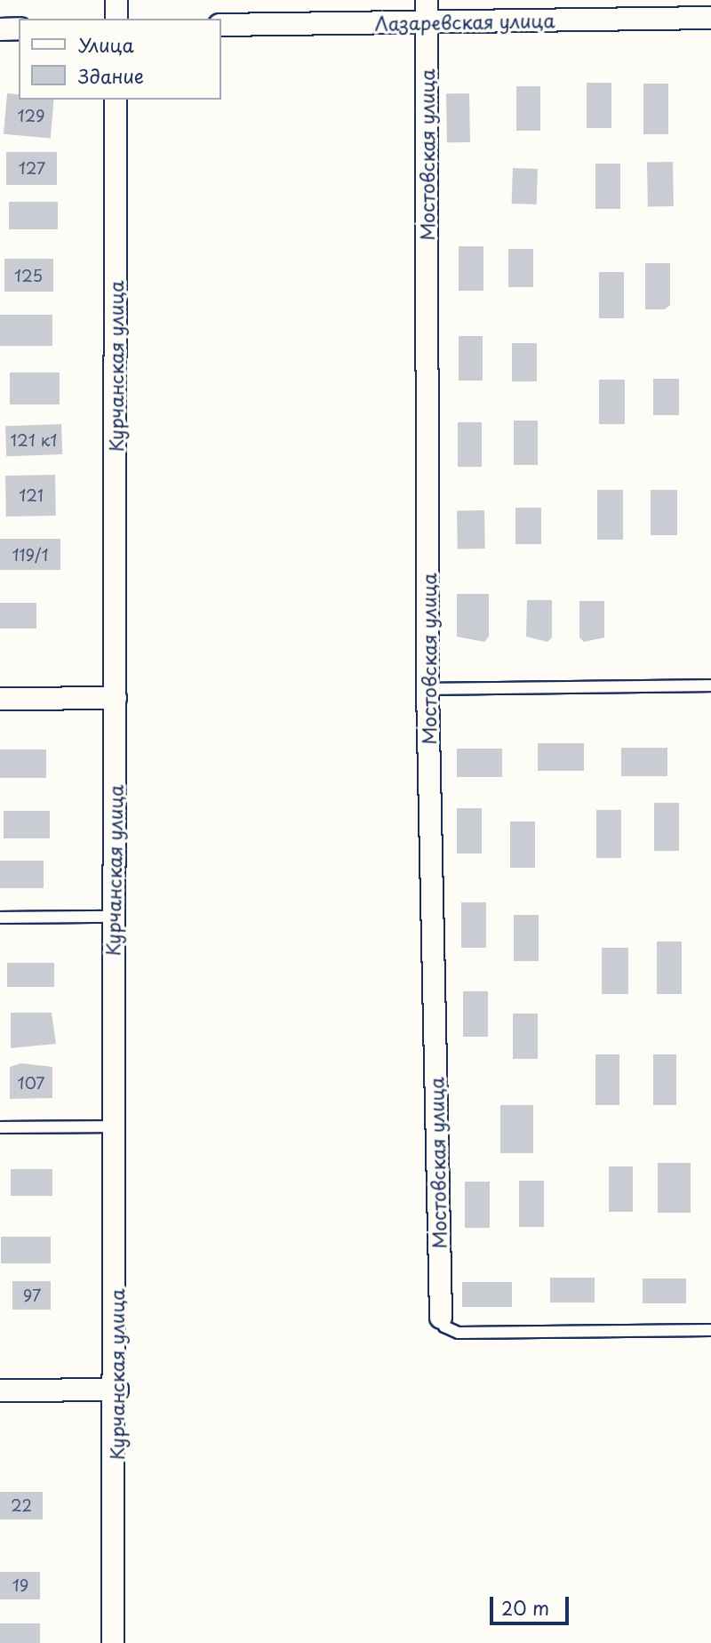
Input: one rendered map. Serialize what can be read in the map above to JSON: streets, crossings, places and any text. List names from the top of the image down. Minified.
{"streets":{"street":["Лазаревская улица","Мостовская улица","Курчанская улица"]},"crossings":[["Лазаревская улица","Мостовская улица"]],"house_numbers":["129","127","125","121 к1","121","119/1","107","97","22","19"],"legend":["Улица","Здание"],"scale_bar":"20 m"}
